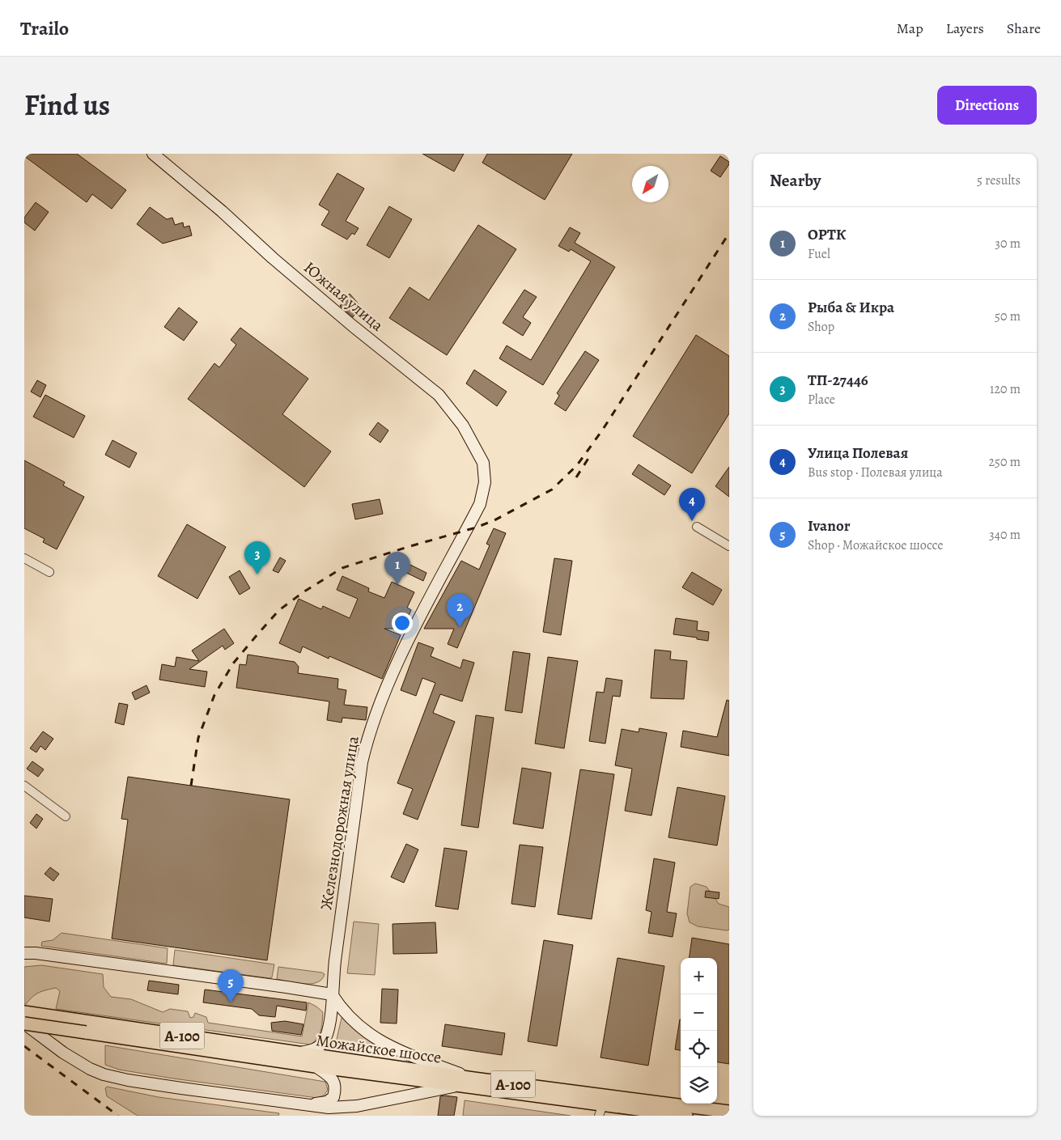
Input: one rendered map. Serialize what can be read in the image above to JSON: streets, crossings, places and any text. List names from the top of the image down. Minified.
{"streets":{"main road":["А-100","Можайское шоссе"],"street":["Южная улица","Железнодорожная улица"]},"crossings":[["Южная улица","Железнодорожная улица"],["Железнодорожная улица","Можайское шоссе"]],"north":"bottom left","page":{"header":"Trailo","nav":["Map","Layers","Share"],"title":"Find us","buttons":"Directions","heading":["Nearby","5 results"],"list":[{"mark":"1","name":"ОРТК","note":"Fuel","value":"30 m"},{"mark":"2","name":"Рыба & Икра","note":"Shop","value":"50 m"},{"mark":"3","name":"ТП-27446","note":"Place","value":"120 m"},{"mark":"4","name":"Улица Полевая","note":"Bus stop · Полевая улица","value":"250 m"},{"mark":"5","name":"Ivanor","note":"Shop · Можайское шоссе","value":"340 m"}],"pins":["4","3","1","2","5"],"map_buttons":["+","−"]}}
